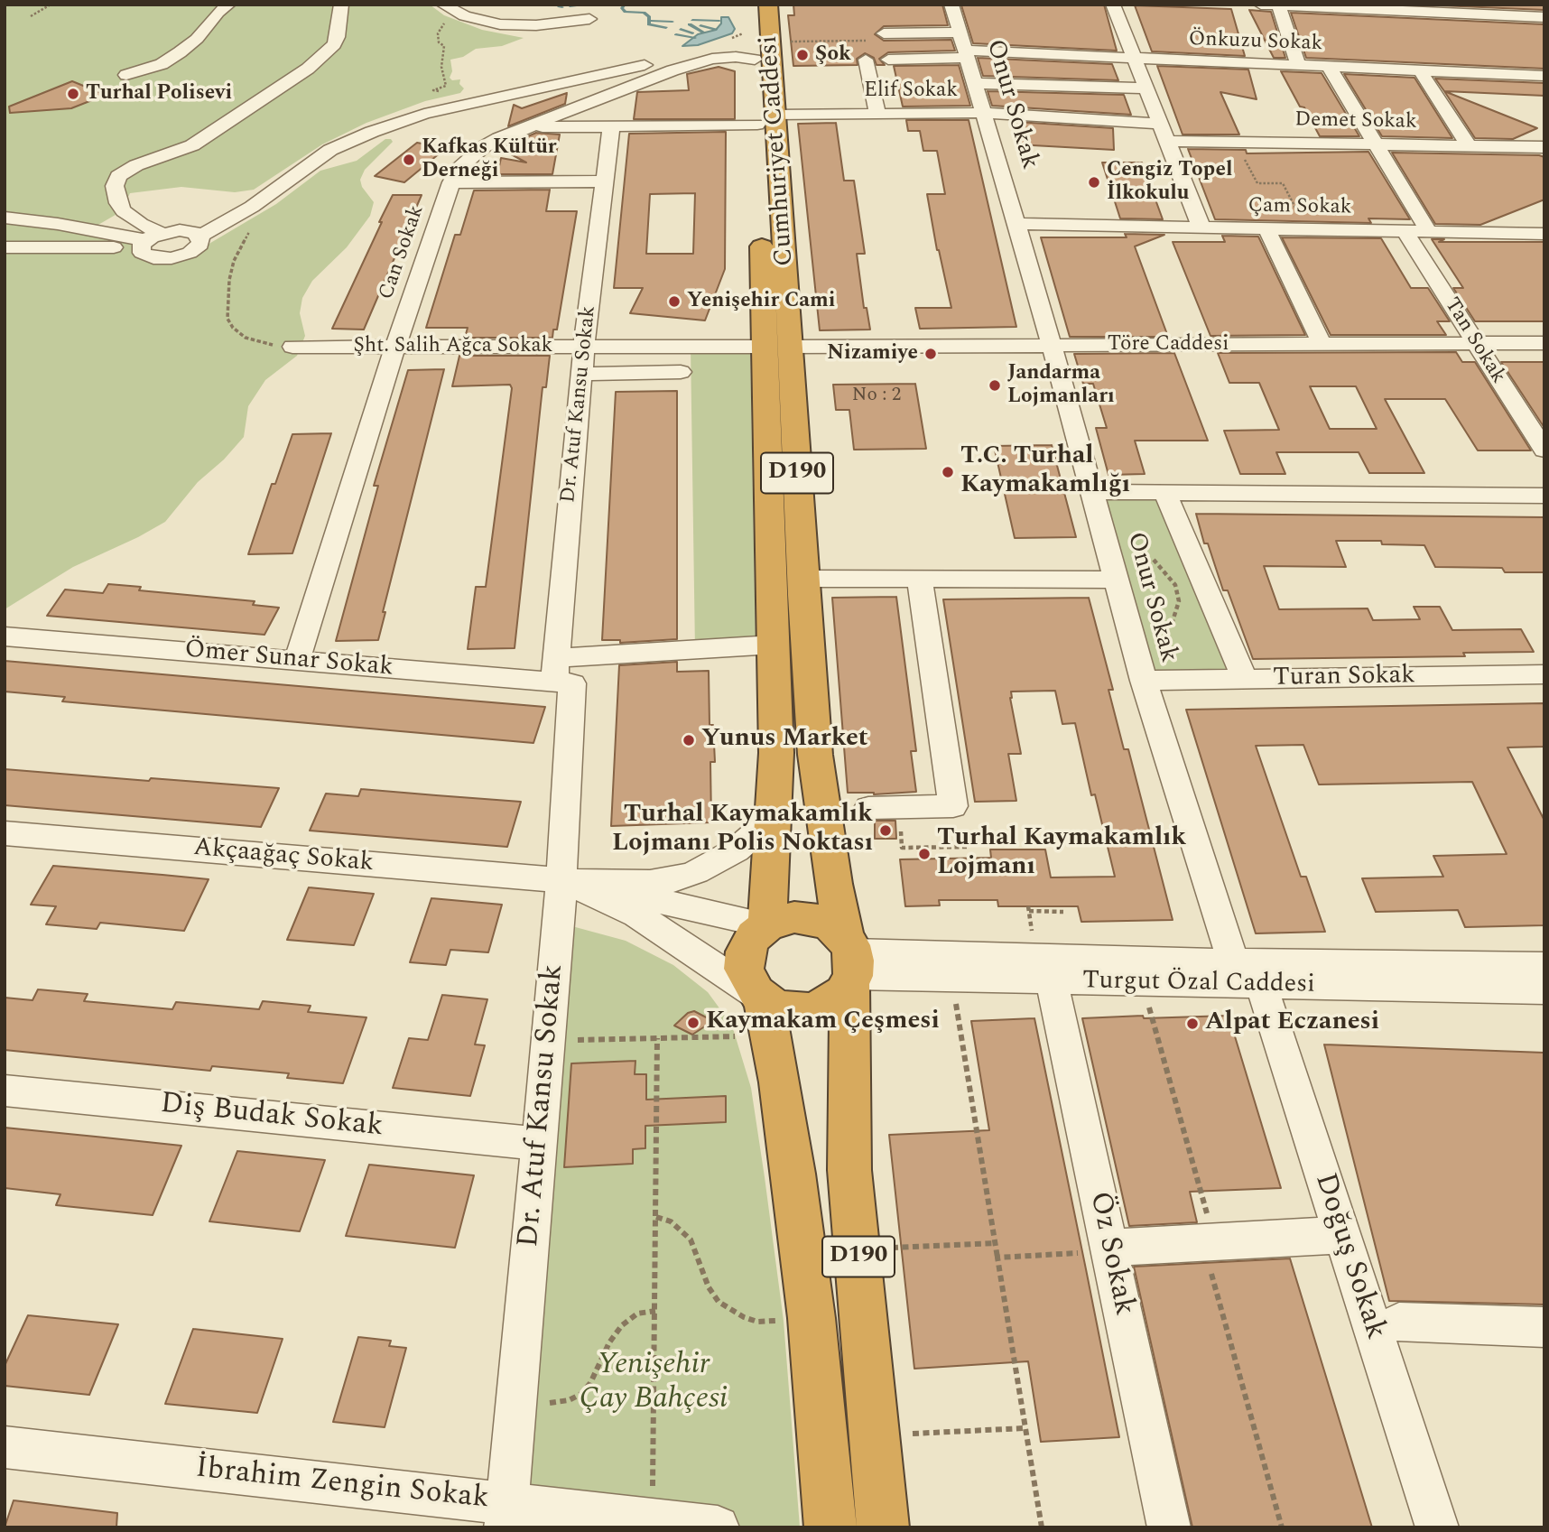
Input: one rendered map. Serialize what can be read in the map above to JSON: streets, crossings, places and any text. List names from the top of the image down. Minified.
{"streets":{"highway":["Cumhuriyet Caddesi","D190"],"street":["Önkuzu Sokak","Elif Sokak","Onur Sokak","Demet Sokak","Çam Sokak","Can Sokak","Tan Sokak","Töre Caddesi","Şht. Salih Ağca Sokak","Dr. Atuf Kansu Sokak","Ömer Sunar Sokak","Turan Sokak","Akçaağaç Sokak","Turgut Özal Caddesi","Diş Budak Sokak","Öz Sokak","Doğuş Sokak","İbrahim Zengin Sokak"]},"crossings":[["Önkuzu Sokak","Onur Sokak"],["Elif Sokak","Onur Sokak"],["Elif Sokak","Cumhuriyet Caddesi"],["Elif Sokak","Can Sokak"],["Elif Sokak","Dr. Atuf Kansu Sokak"],["Onur Sokak","Çam Sokak"],["Onur Sokak","Töre Caddesi"],["Onur Sokak","Turan Sokak"],["Onur Sokak","Turgut Özal Caddesi"],["Onur Sokak","Doğuş Sokak"],["Cumhuriyet Caddesi","Can Sokak"],["Cumhuriyet Caddesi","Töre Caddesi"],["Cumhuriyet Caddesi","Şht. Salih Ağca Sokak"],["Cumhuriyet Caddesi","D190"],["Cumhuriyet Caddesi","Ömer Sunar Sokak"],["Cumhuriyet Caddesi","Turgut Özal Caddesi"],["Çam Sokak","Tan Sokak"],["Can Sokak","Şht. Salih Ağca Sokak"],["Can Sokak","Ömer Sunar Sokak"],["Tan Sokak","Töre Caddesi"],["Töre Caddesi","Şht. Salih Ağca Sokak"],["Şht. Salih Ağca Sokak","Dr. Atuf Kansu Sokak"],["Dr. Atuf Kansu Sokak","Ömer Sunar Sokak"],["Dr. Atuf Kansu Sokak","Akçaağaç Sokak"],["Dr. Atuf Kansu Sokak","Diş Budak Sokak"],["Dr. Atuf Kansu Sokak","İbrahim Zengin Sokak"],["D190","Turgut Özal Caddesi"],["Turgut Özal Caddesi","Öz Sokak"],["Turgut Özal Caddesi","Doğuş Sokak"]],"parks":["Yenişehir Çay Bahçesi"],"places":["Şok","Turhal Polisevi","Kafkas Kültür Derneği","Cengiz Topel İlkokulu","Yenişehir Cami","Nizamiye","Jandarma Lojmanları","T.C. Turhal Kaymakamlığı","Yunus Market","Turhal Kaymakamlık Lojmanı Polis Noktası","Turhal Kaymakamlık Lojmanı","Kaymakam Çeşmesi","Alpat Eczanesi"],"house_numbers":["No : 2"]}
